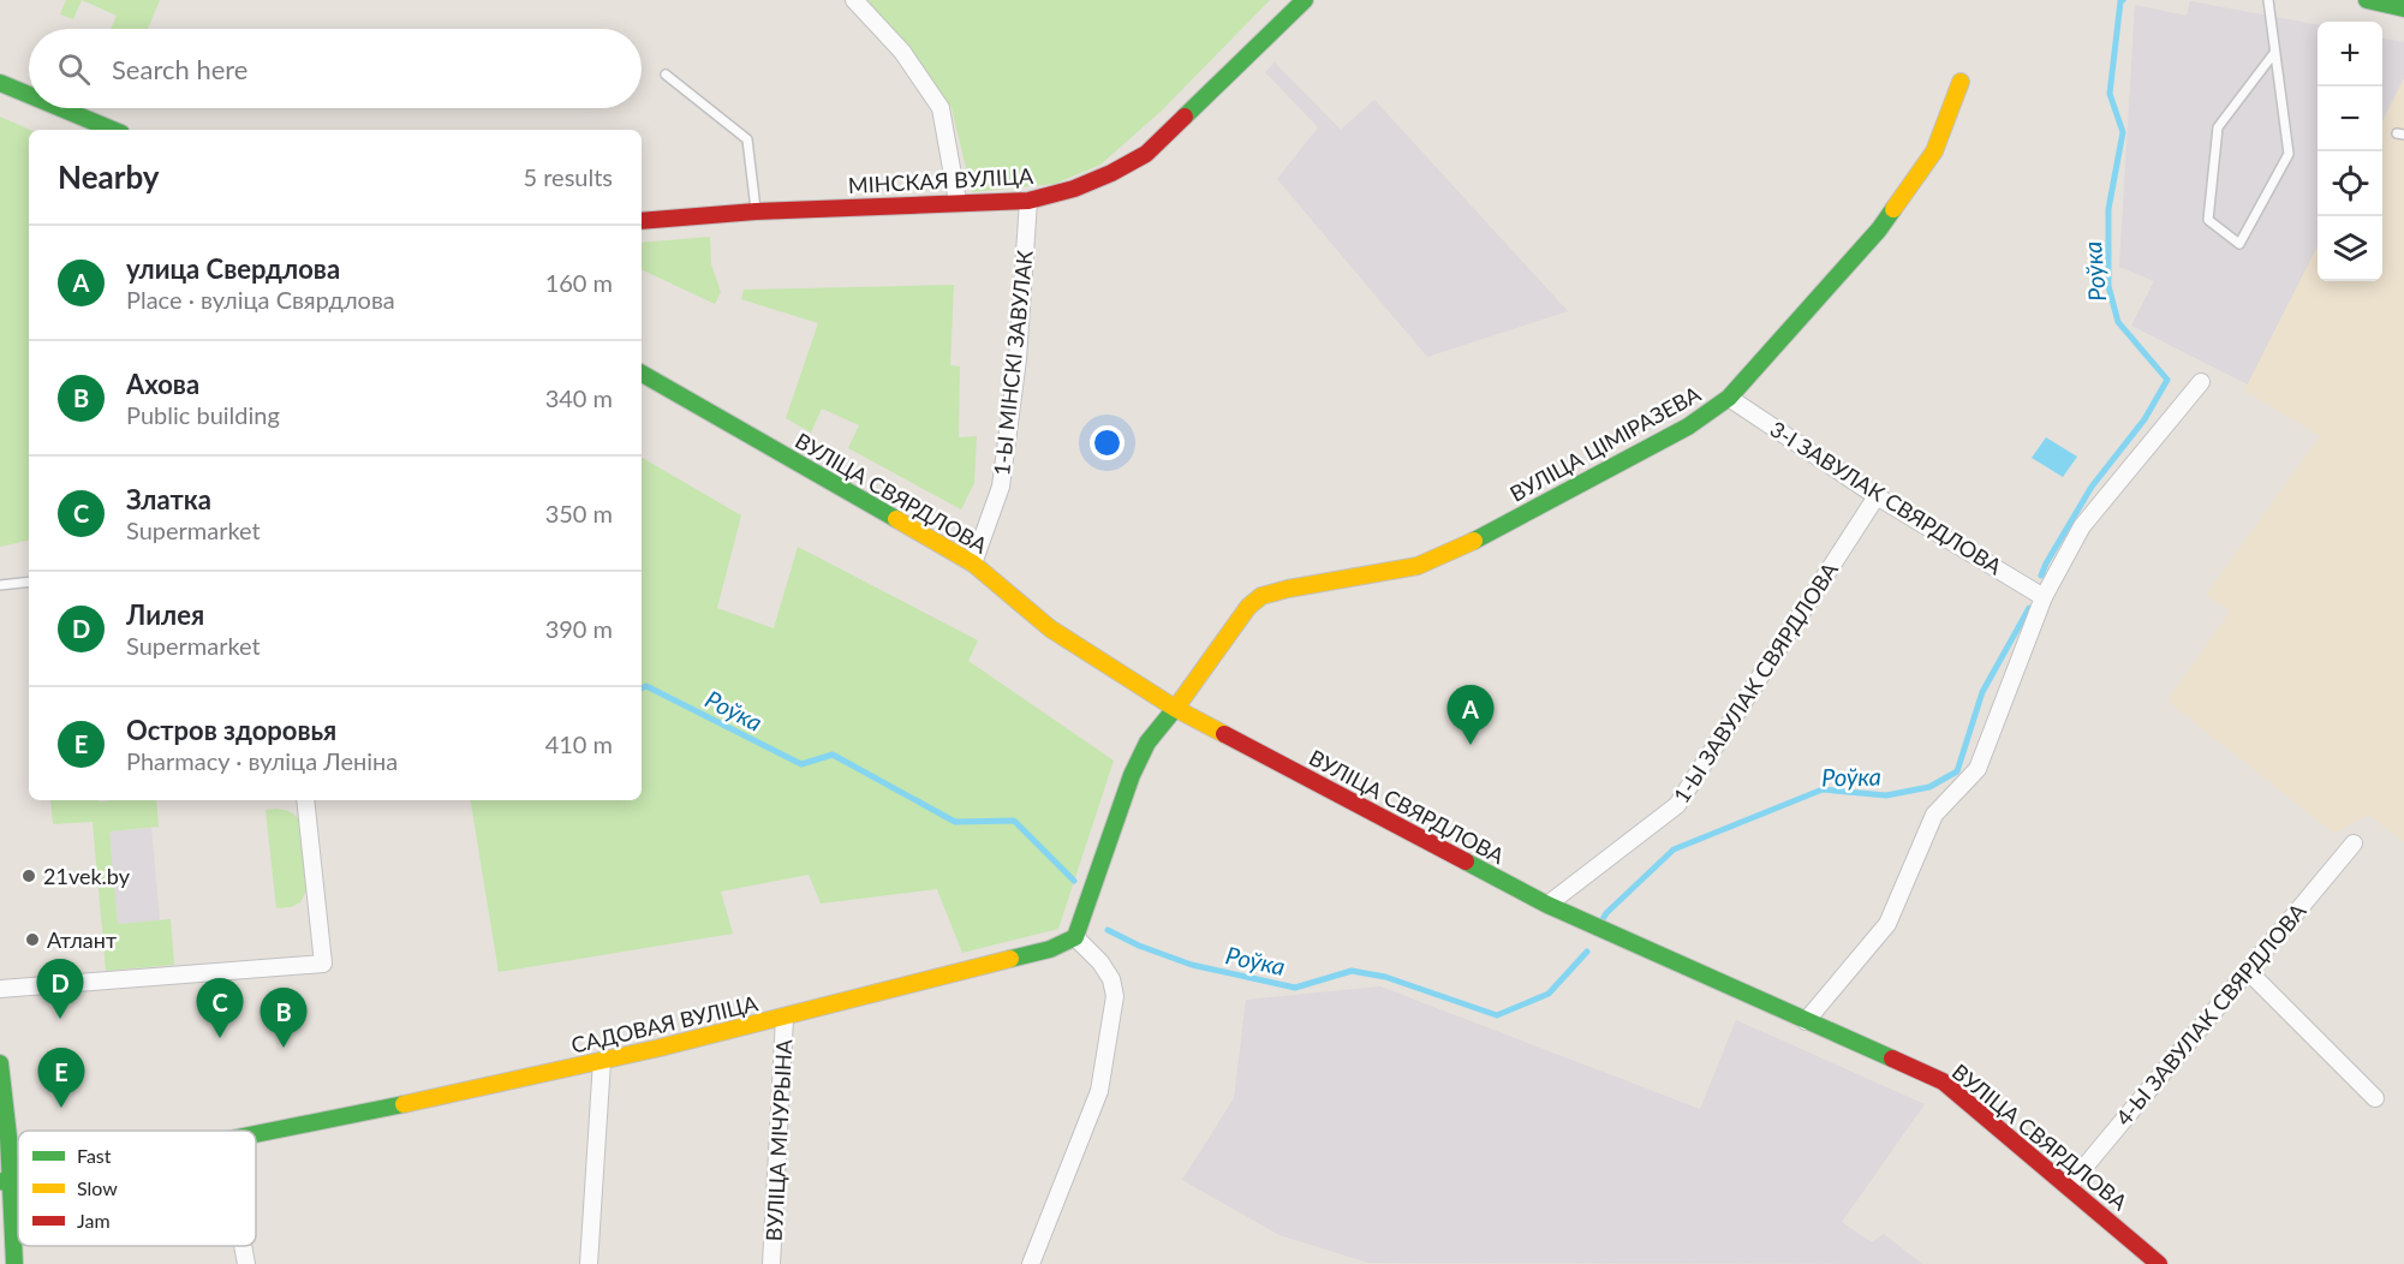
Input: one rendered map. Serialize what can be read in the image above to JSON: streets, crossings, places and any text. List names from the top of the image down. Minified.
{"streets":{"street":["МІНСКАЯ ВУЛІЦА","1-Ы МІНСКІ ЗАВУЛАК","ВУЛІЦА ЦІМІРАЗЕВА","ВУЛІЦА СВЯРДЛОВА","3-І ЗАВУЛАК СВЯРДЛОВА","1-Ы ЗАВУЛАК СВЯРДЛОВА","4-Ы ЗАВУЛАК СВЯРДЛОВА","САДОВАЯ ВУЛІЦА","ВУЛІЦА МІЧУРЫНА"]},"crossings":[["МІНСКАЯ ВУЛІЦА","1-Ы МІНСКІ ЗАВУЛАК"],["1-Ы МІНСКІ ЗАВУЛАК","ВУЛІЦА СВЯРДЛОВА"],["ВУЛІЦА ЦІМІРАЗЕВА","ВУЛІЦА СВЯРДЛОВА"],["ВУЛІЦА ЦІМІРАЗЕВА","3-І ЗАВУЛАК СВЯРДЛОВА"],["ВУЛІЦА СВЯРДЛОВА","1-Ы ЗАВУЛАК СВЯРДЛОВА"],["ВУЛІЦА СВЯРДЛОВА","4-Ы ЗАВУЛАК СВЯРДЛОВА"],["3-І ЗАВУЛАК СВЯРДЛОВА","1-Ы ЗАВУЛАК СВЯРДЛОВА"],["САДОВАЯ ВУЛІЦА","ВУЛІЦА МІЧУРЫНА"]],"water":["Роўка"],"places":["21vek.by","Атлант"],"legend":["Fast","Slow","Jam"],"page":{"map_buttons":["+","−"],"search":"Search here","heading":["Nearby","5 results"],"list":[{"mark":"A","name":"улица Свердлова","note":"Place · вуліца Свярдлова","value":"160 m"},{"mark":"B","name":"Ахова","note":"Public building","value":"340 m"},{"mark":"C","name":"Златка","note":"Supermarket","value":"350 m"},{"mark":"D","name":"Лилея","note":"Supermarket","value":"390 m"},{"mark":"E","name":"Остров здоровья","note":"Pharmacy · вуліца Леніна","value":"410 m"}],"pins":["A","D","C","B","E"]}}
